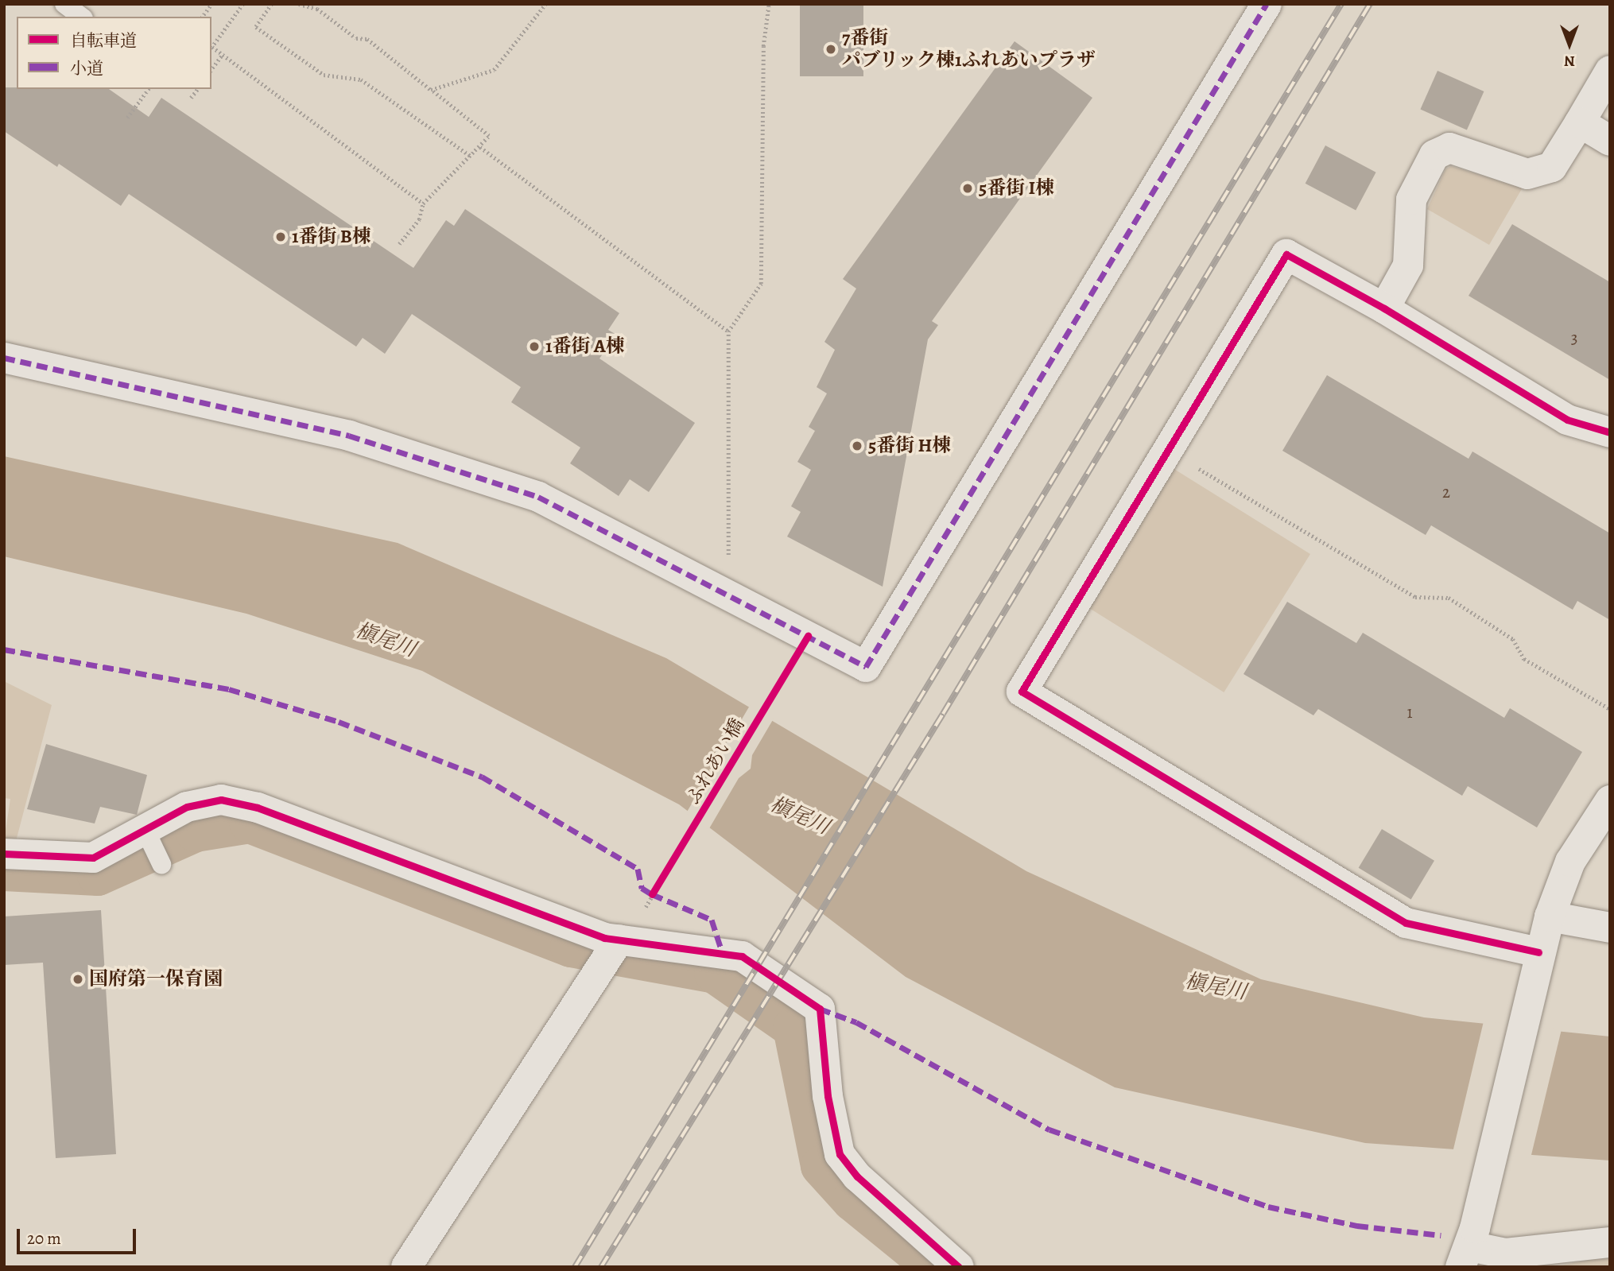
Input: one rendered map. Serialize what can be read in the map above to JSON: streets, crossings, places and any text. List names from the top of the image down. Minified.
{"streets":{"cycle path":["ふれあい橋"]},"water":["槇尾川"],"places":["7番街 パブリック棟1ふれあいプラザ","5番街 I棟","1番街 B棟","1番街 A棟","5番街 H棟","国府第一保育園"],"house_numbers":["3","2","1"],"legend":["自転車道","小道"],"scale_bar":"20 m","north":"bottom"}
